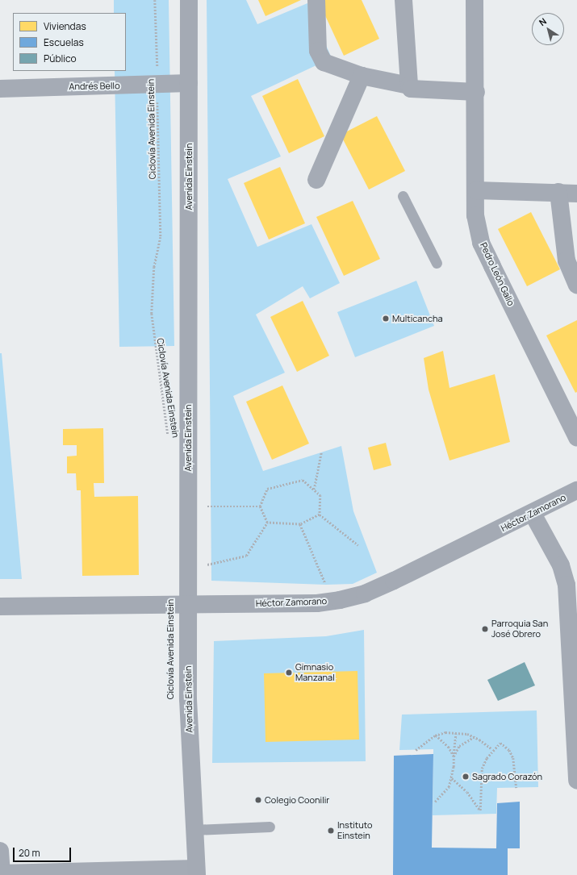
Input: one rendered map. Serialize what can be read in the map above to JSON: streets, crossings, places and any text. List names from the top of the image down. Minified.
{"streets":{"main road":["Avenida Einstein","Héctor Zamorano"],"street":["Andrés Bello","Pedro León Gallo"],"path":["Ciclovía Avenida Einstein"]},"crossings":[["Andrés Bello","Ciclovía Avenida Einstein"],["Andrés Bello","Avenida Einstein"],["Avenida Einstein","Héctor Zamorano"]],"places":["Multicancha","Parroquia San José Obrero","Gimnasio Manzanal","Sagrado Corazón","Colegio Coonilir","Instituto Einstein"],"legend":["Viviendas","Escuelas","Público"],"scale_bar":"20 m","north":"top left"}
